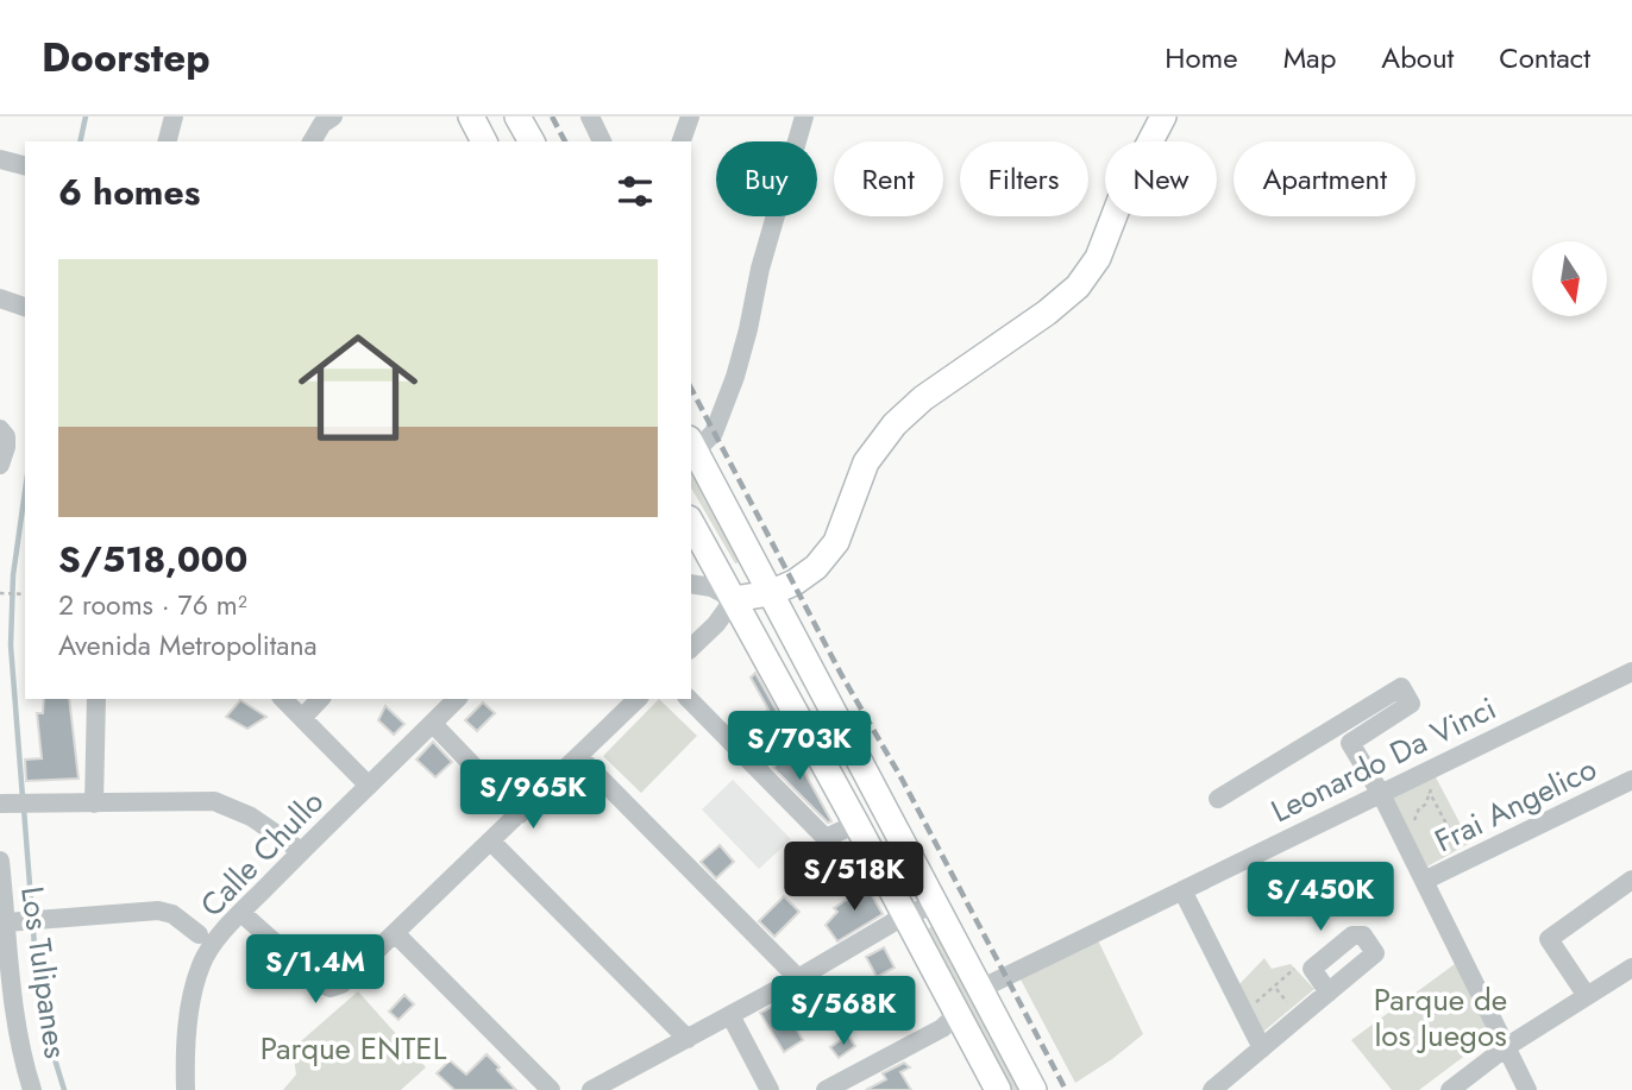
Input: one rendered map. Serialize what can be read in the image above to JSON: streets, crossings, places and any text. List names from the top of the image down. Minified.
{"streets":{"street":["Leonardo Da Vinci","Frai Angelico","Calle Chullo","Los Tulipanes"]},"parks":["Parque de los Juegos","Parque ENTEL"],"north":"bottom","page":{"header":"Doorstep","nav":["Home","Map","About","Contact"],"chip":["Buy","Rent","Filters","New","Apartment"],"heading":"6 homes","list":[{"name":"S/518,000","note":"2 rooms · 76 m² · Avenida Metropolitana"}],"price":["S/703K","S/965K","S/518K","S/450K","S/1.4M","S/568K"]}}
